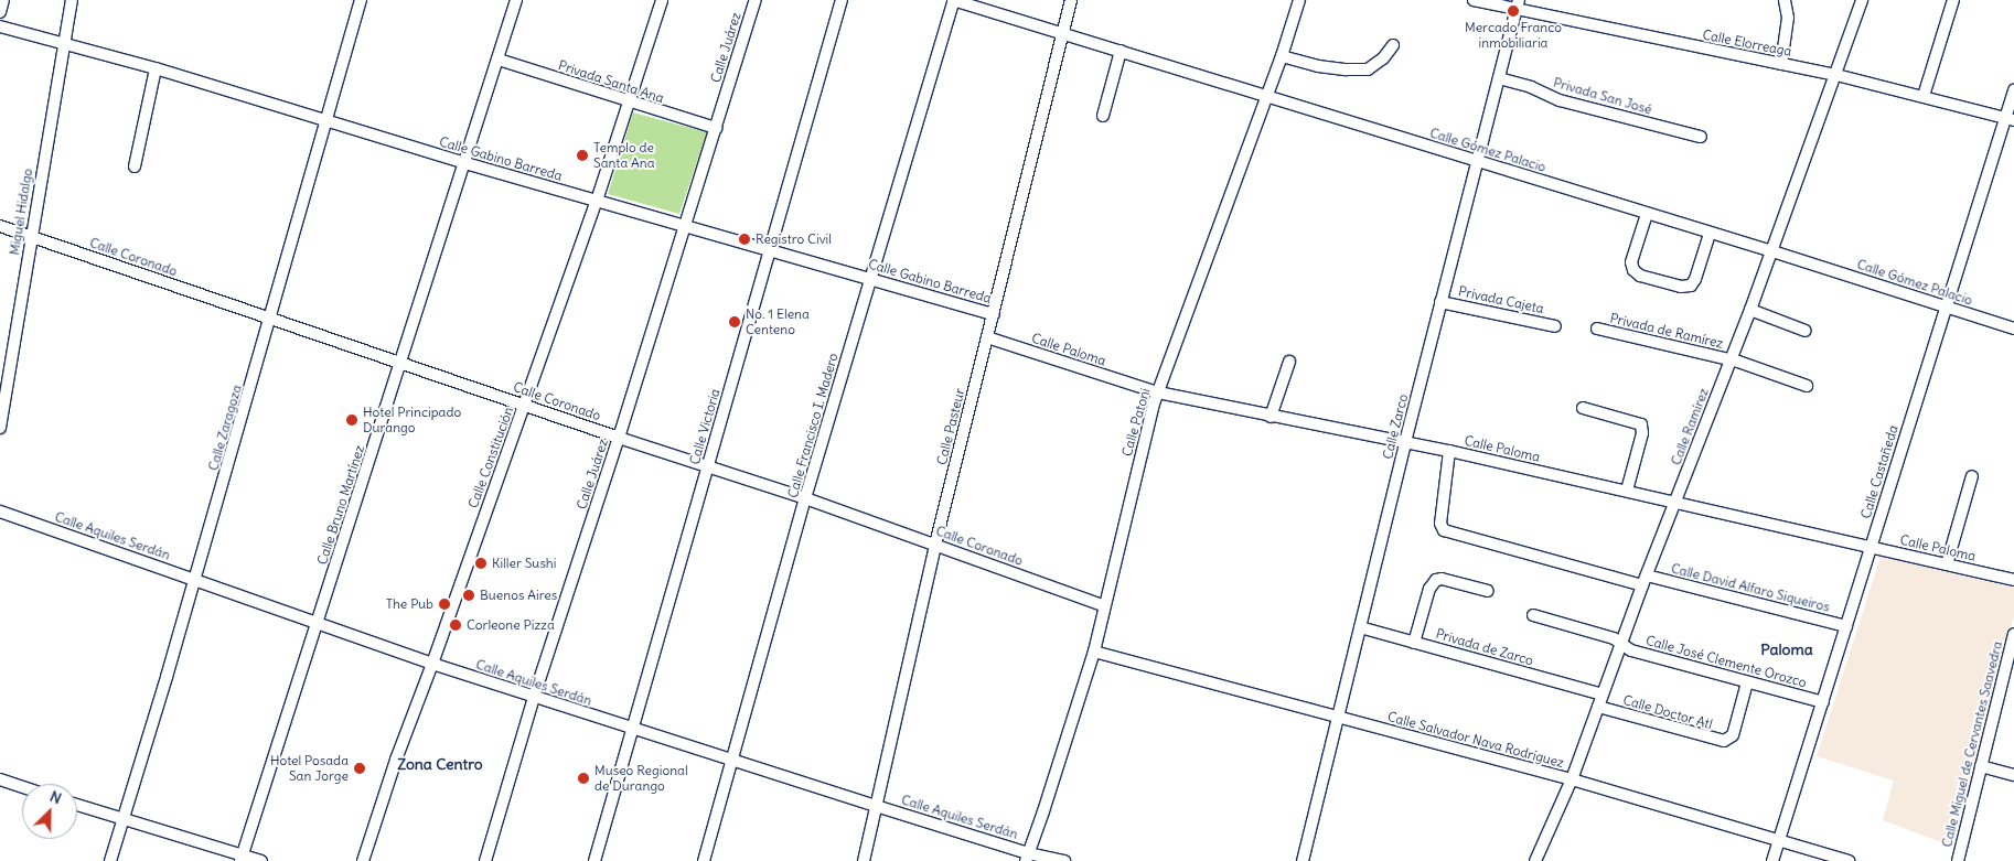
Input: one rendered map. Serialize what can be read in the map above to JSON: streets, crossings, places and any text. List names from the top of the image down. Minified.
{"streets":{"street":["Calle Elorreaga","Calle Juárez","Privada Santa Ana","Privada San José","Calle Gómez Palacio","Calle Gabino Barreda","Miguel Hidalgo","Calle Coronado","Privada Cajeta","Privada de Ramírez","Calle Paloma","Calle Patoni","Calle Francisco I. Madero","Calle Victoria","Calle Pasteur","Calle Zarco","Calle Ramírez","Calle Zaragoza","Calle Constitución","Calle Castañeda","Calle Bruno Martínez","Calle Aquiles Serdán","Calle David Alfaro Siqueiros","Privada de Zarco","Calle José Clemente Orozco","Calle Doctor Atl","Calle Salvador Nava Rodríguez","Calle Miguel de Cervantes Saavedra"]},"crossings":[["Calle Elorreaga","Calle Zarco"],["Calle Elorreaga","Calle Ramírez"],["Calle Elorreaga","Calle Castañeda"],["Calle Juárez","Privada Santa Ana"],["Calle Juárez","Calle Gabino Barreda"],["Calle Juárez","Calle Coronado"],["Calle Juárez","Calle Aquiles Serdán"],["Privada Santa Ana","Calle Constitución"],["Privada Santa Ana","Calle Bruno Martínez"],["Privada San José","Calle Zarco"],["Calle Gómez Palacio","Calle Patoni"],["Calle Gómez Palacio","Calle Francisco I. Madero"],["Calle Gómez Palacio","Calle Pasteur"],["Calle Gómez Palacio","Calle Zarco"],["Calle Gómez Palacio","Calle Ramírez"],["Calle Gómez Palacio","Calle Castañeda"],["Calle Gabino Barreda","Miguel Hidalgo"],["Calle Gabino Barreda","Calle Francisco I. Madero"],["Calle Gabino Barreda","Calle Victoria"],["Calle Gabino Barreda","Calle Pasteur"],["Calle Gabino Barreda","Calle Zaragoza"],["Calle Gabino Barreda","Calle Constitución"],["Calle Gabino Barreda","Calle Bruno Martínez"],["Miguel Hidalgo","Calle Coronado"],["Calle Coronado","Calle Patoni"],["Calle Coronado","Calle Francisco I. Madero"],["Calle Coronado","Calle Victoria"],["Calle Coronado","Calle Pasteur"],["Calle Coronado","Calle Zaragoza"],["Calle Coronado","Calle Constitución"],["Calle Coronado","Calle Bruno Martínez"],["Privada Cajeta","Calle Zarco"],["Privada de Ramírez","Calle Ramírez"],["Calle Paloma","Calle Patoni"],["Calle Paloma","Calle Pasteur"],["Calle Paloma","Calle Zarco"],["Calle Paloma","Calle Ramírez"],["Calle Paloma","Calle Castañeda"],["Calle Paloma","Calle David Alfaro Siqueiros"],["Calle Patoni","Calle Aquiles Serdán"],["Calle Patoni","Calle Salvador Nava Rodríguez"],["Calle Francisco I. Madero","Calle Aquiles Serdán"],["Calle Victoria","Calle Aquiles Serdán"],["Calle Pasteur","Calle Aquiles Serdán"],["Calle Zarco","Privada de Zarco"],["Calle Zarco","Calle Salvador Nava Rodríguez"],["Calle Ramírez","Calle David Alfaro Siqueiros"],["Calle Ramírez","Privada de Zarco"],["Calle Ramírez","Calle José Clemente Orozco"],["Calle Ramírez","Calle Doctor Atl"],["Calle Ramírez","Calle Salvador Nava Rodríguez"],["Calle Zaragoza","Calle Aquiles Serdán"],["Calle Constitución","Calle Aquiles Serdán"],["Calle Castañeda","Calle David Alfaro Siqueiros"],["Calle Castañeda","Calle José Clemente Orozco"],["Calle Castañeda","Calle Salvador Nava Rodríguez"],["Calle Bruno Martínez","Calle Aquiles Serdán"],["Calle José Clemente Orozco","Calle Doctor Atl"]],"districts":["Paloma","Zona Centro"],"places":["Mercado Franco inmobiliaria","Templo de Santa Ana","Registro Civil","No. 1 Elena Centeno","Hotel Principado Durango","Killer Sushi","Buenos Aires","The Pub","Corleone Pizza","Hotel Posada San Jorge","Museo Regional de Durango"],"north":"top right"}
